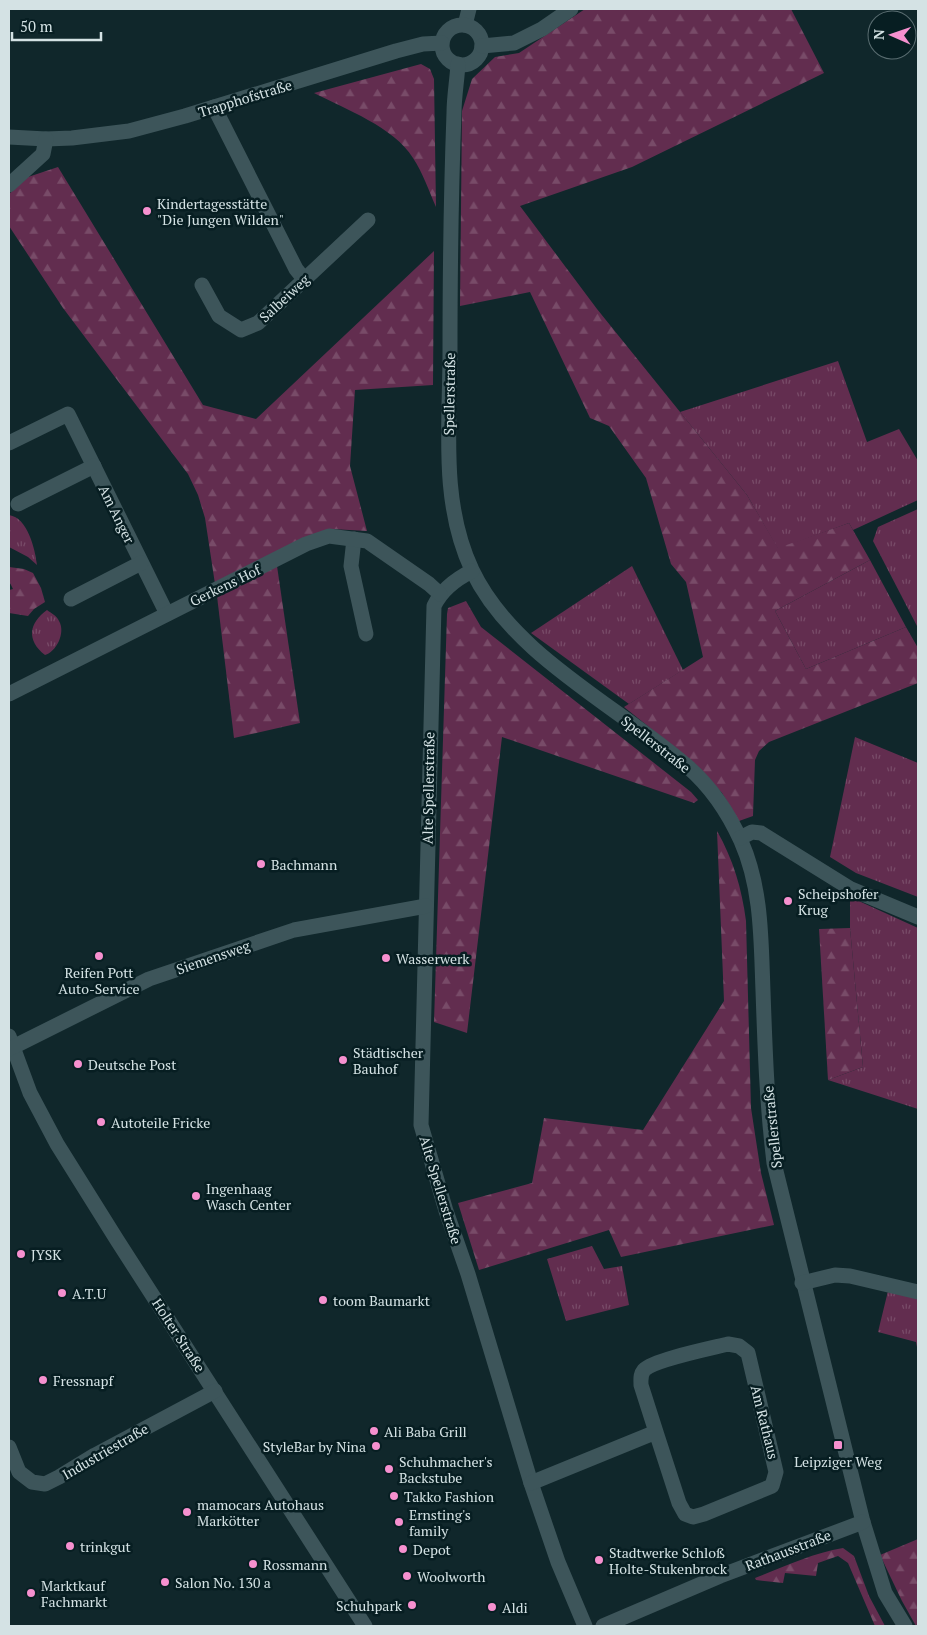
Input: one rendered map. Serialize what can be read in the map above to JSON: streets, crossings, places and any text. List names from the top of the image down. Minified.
{"streets":{"street":["Trapphofstraße","Salbeiweg","Spellerstraße","Am Anger","Gerkens Hof","Alte Spellerstraße","Siemensweg","Holter Straße","Am Rathaus","Industriestraße","Rathausstraße"]},"crossings":[["Trapphofstraße","Spellerstraße"],["Spellerstraße","Rathausstraße"],["Am Anger","Gerkens Hof"],["Gerkens Hof","Alte Spellerstraße"],["Alte Spellerstraße","Siemensweg"],["Siemensweg","Holter Straße"],["Holter Straße","Industriestraße"]],"places":{"other":["Kindertagesstätte \"Die Jungen Wilden\"","Bachmann","Scheipshofer Krug","Reifen Pott Auto-Service","Wasserwerk","Städtischer Bauhof","Deutsche Post","Autoteile Fricke","Ingenhaag Wasch Center","JYSK","A.T.U","toom Baumarkt","Fressnapf","Ali Baba Grill","StyleBar by Nina","Schuhmacher's Backstube","Takko Fashion","mamocars Autohaus Markötter","Ernsting's family","trinkgut","Depot","Stadtwerke Schloß Holte-Stukenbrock","Rossmann","Woolworth","Salon No. 130 a","Marktkauf Fachmarkt","Schuhpark","Aldi"],"transit":["Leipziger Weg"]},"scale_bar":"50 m","north":"left"}
